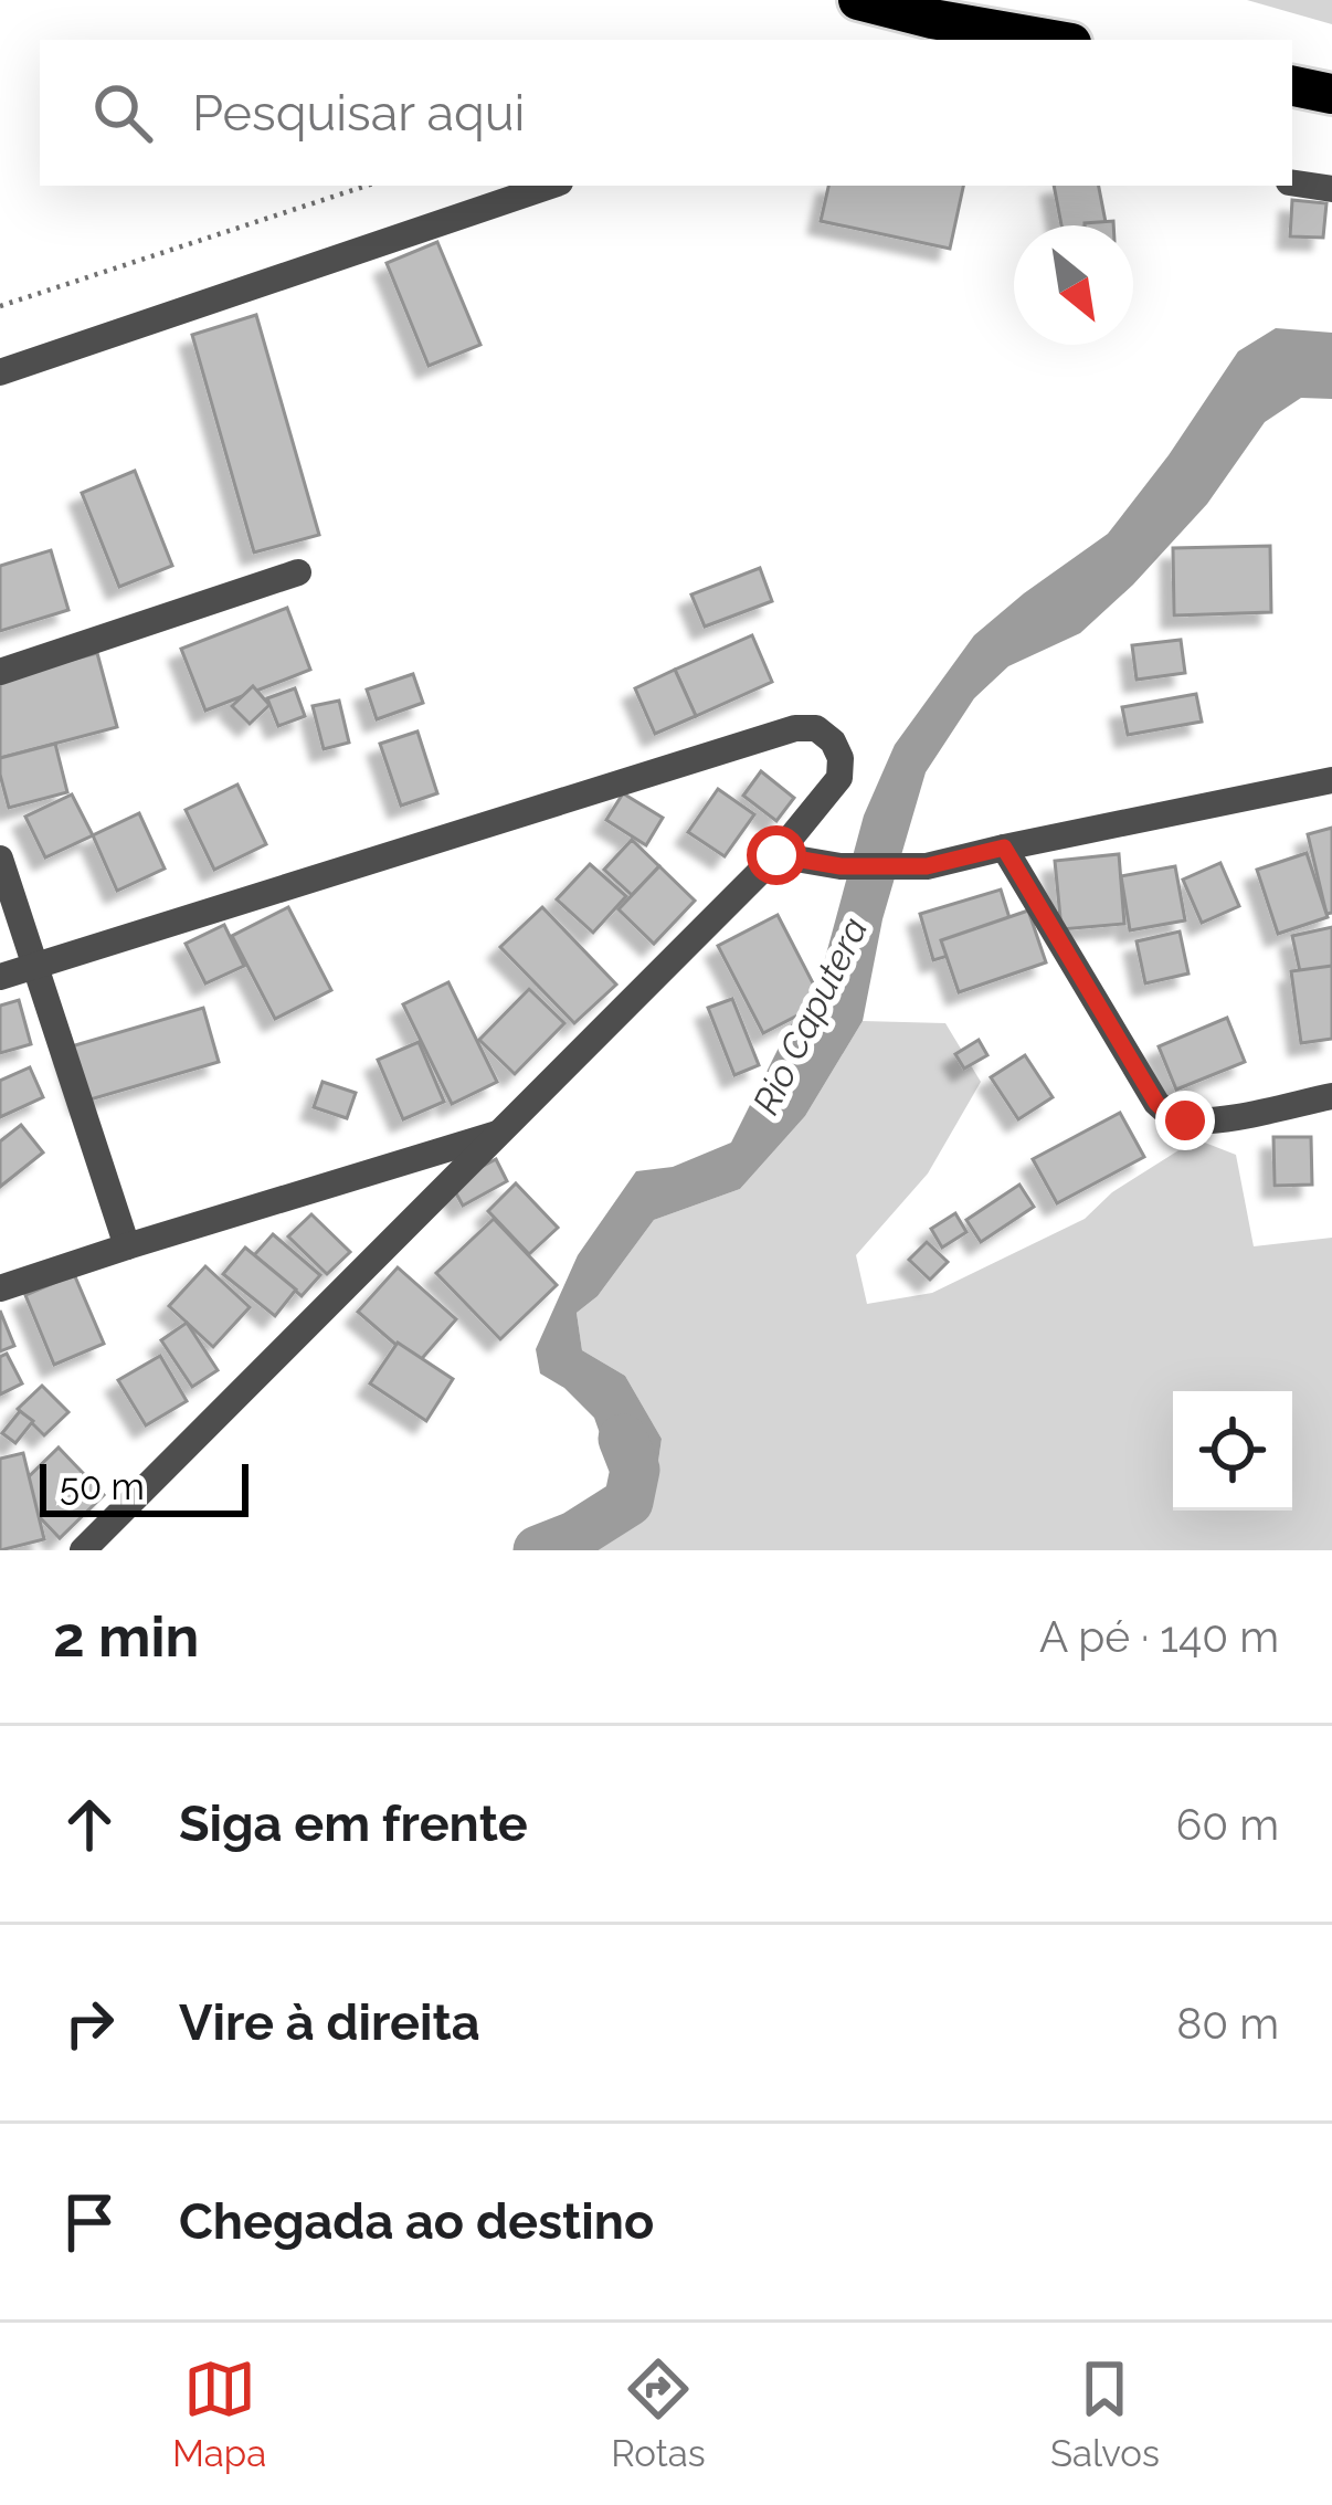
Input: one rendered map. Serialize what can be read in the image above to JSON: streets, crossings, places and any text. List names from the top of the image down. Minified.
{"water":["Rio Caputera"],"scale_bar":"50 m","north":"bottom right","page":{"search":"Pesquisar aqui","scale":"50 m","heading":["2 min","A pé · 140 m"],"list":[["Siga em frente","60 m"],["Vire à direita","80 m"],"Chegada ao destino"],"nav":["Mapa","Rotas","Salvos"]}}
